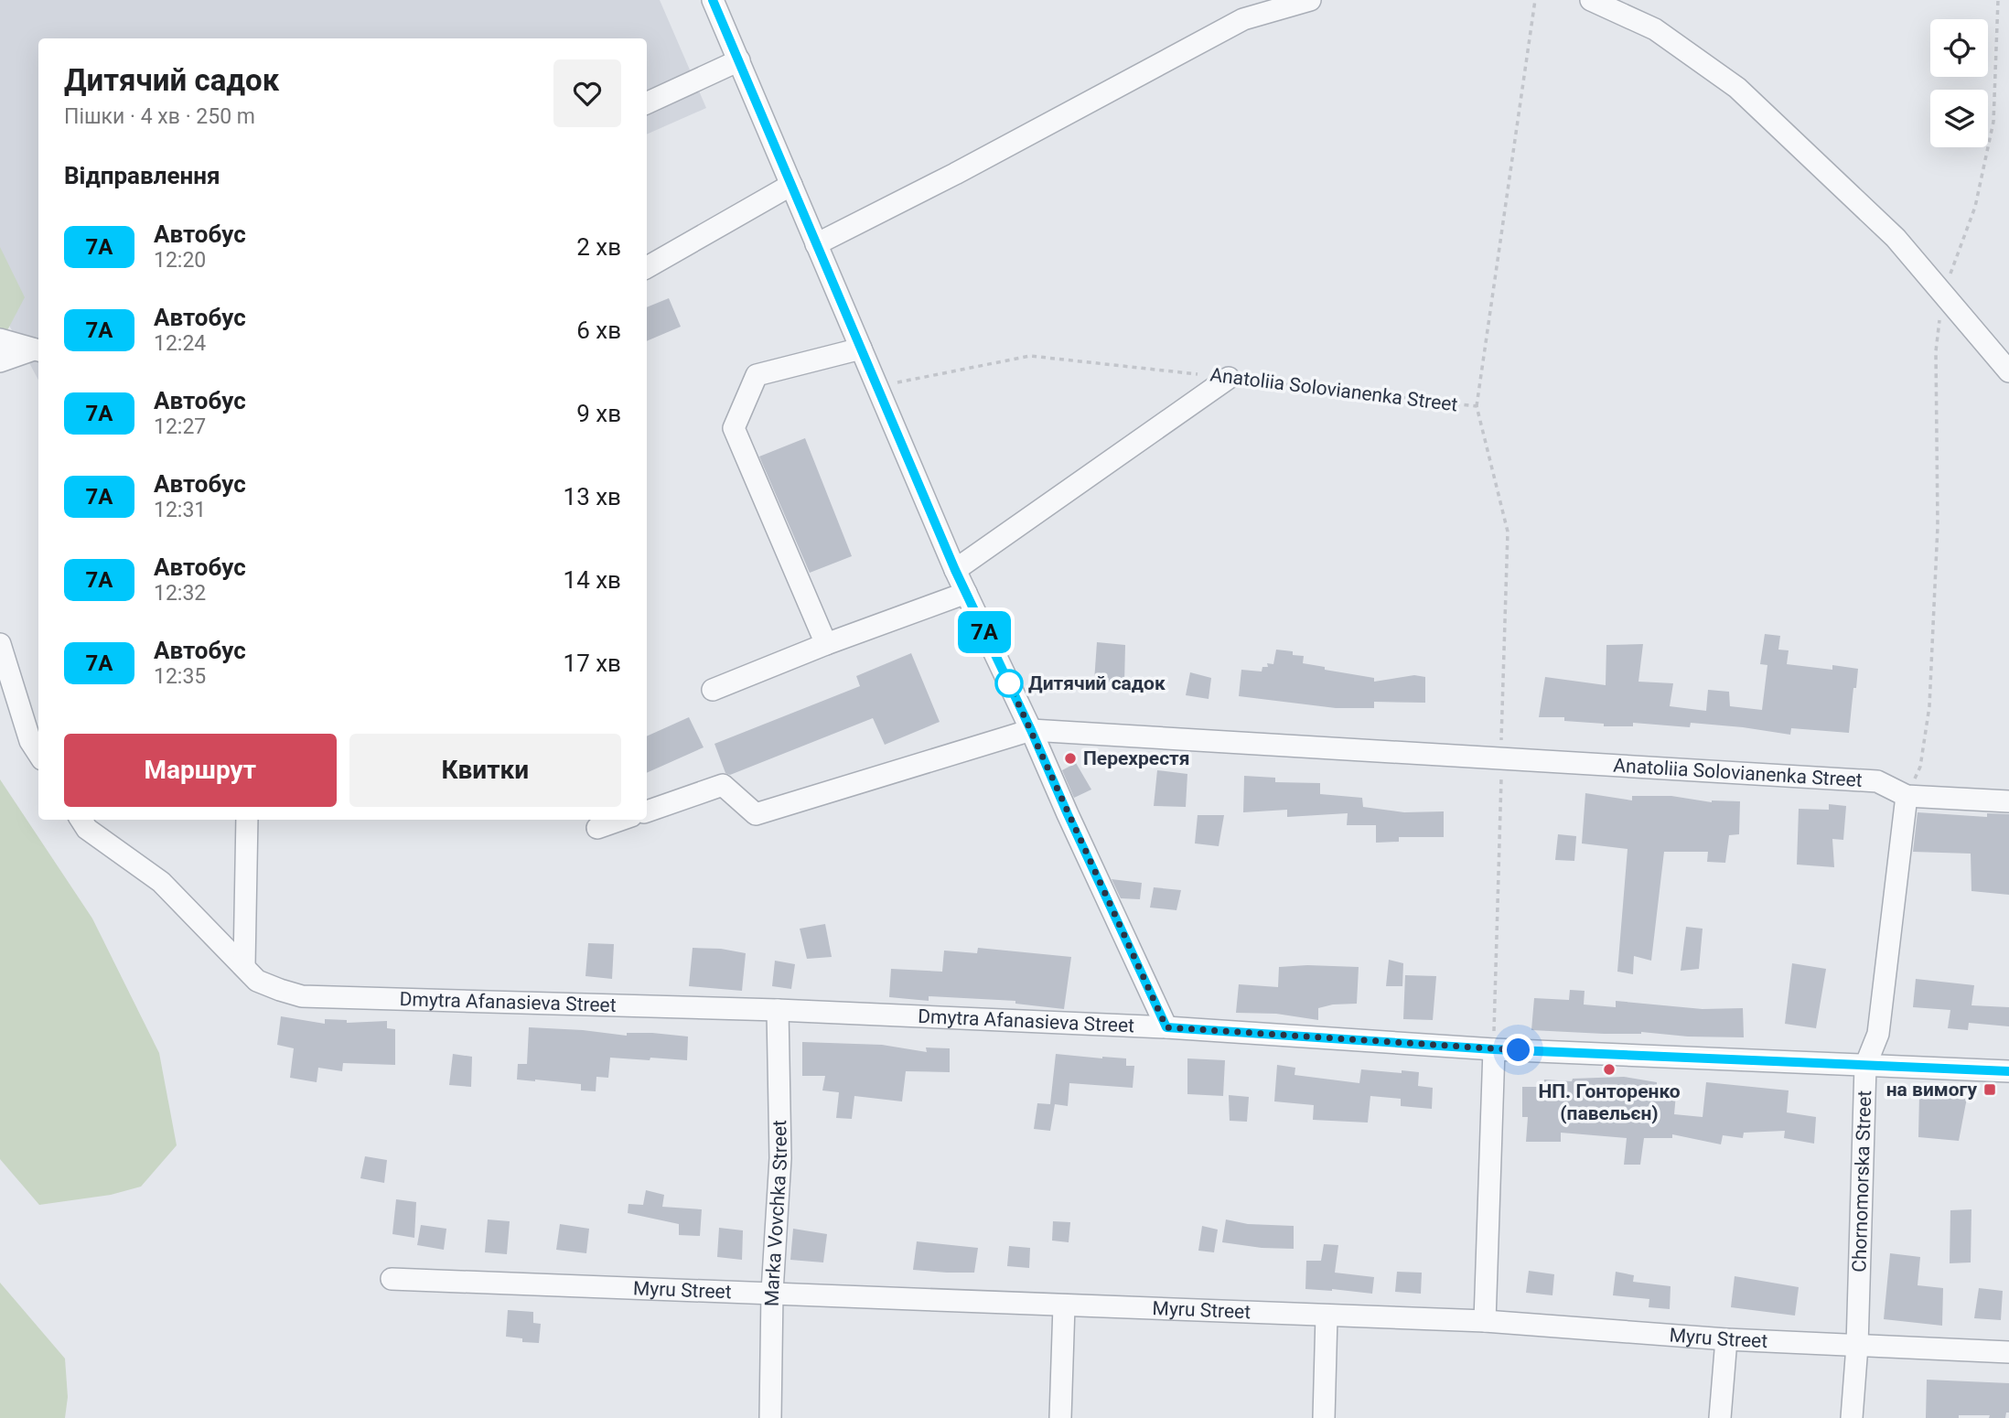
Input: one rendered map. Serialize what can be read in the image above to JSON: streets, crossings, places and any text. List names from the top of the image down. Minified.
{"streets":{"street":["Anatoliia Solovianenka Street","Dmytra Afanasieva Street","Chornomorska Street","Marka Vovchka Street","Myru Street"]},"crossings":[["Anatoliia Solovianenka Street","Chornomorska Street"],["Dmytra Afanasieva Street","Chornomorska Street"],["Dmytra Afanasieva Street","Marka Vovchka Street"],["Chornomorska Street","Myru Street"],["Marka Vovchka Street","Myru Street"]],"places":{"other":["Дитячий садок","Перехрестя","НП. Гонторенко (павельєн)"],"transit":["на вимогу"]},"lines":["bus line 7А"],"page":{"on_map":"7А","heading":[["Дитячий садок","Пішки · 4 хв · 250 m"],"Відправлення"],"list":[{"mark":"7А","name":"Автобус","note":"12:20","value":"2 хв"},{"mark":"7А","name":"Автобус","note":"12:24","value":"6 хв"},{"mark":"7А","name":"Автобус","note":"12:27","value":"9 хв"},{"mark":"7А","name":"Автобус","note":"12:31","value":"13 хв"},{"mark":"7А","name":"Автобус","note":"12:32","value":"14 хв"},{"mark":"7А","name":"Автобус","note":"12:35","value":"17 хв"}],"buttons":["Маршрут","Квитки"]}}
